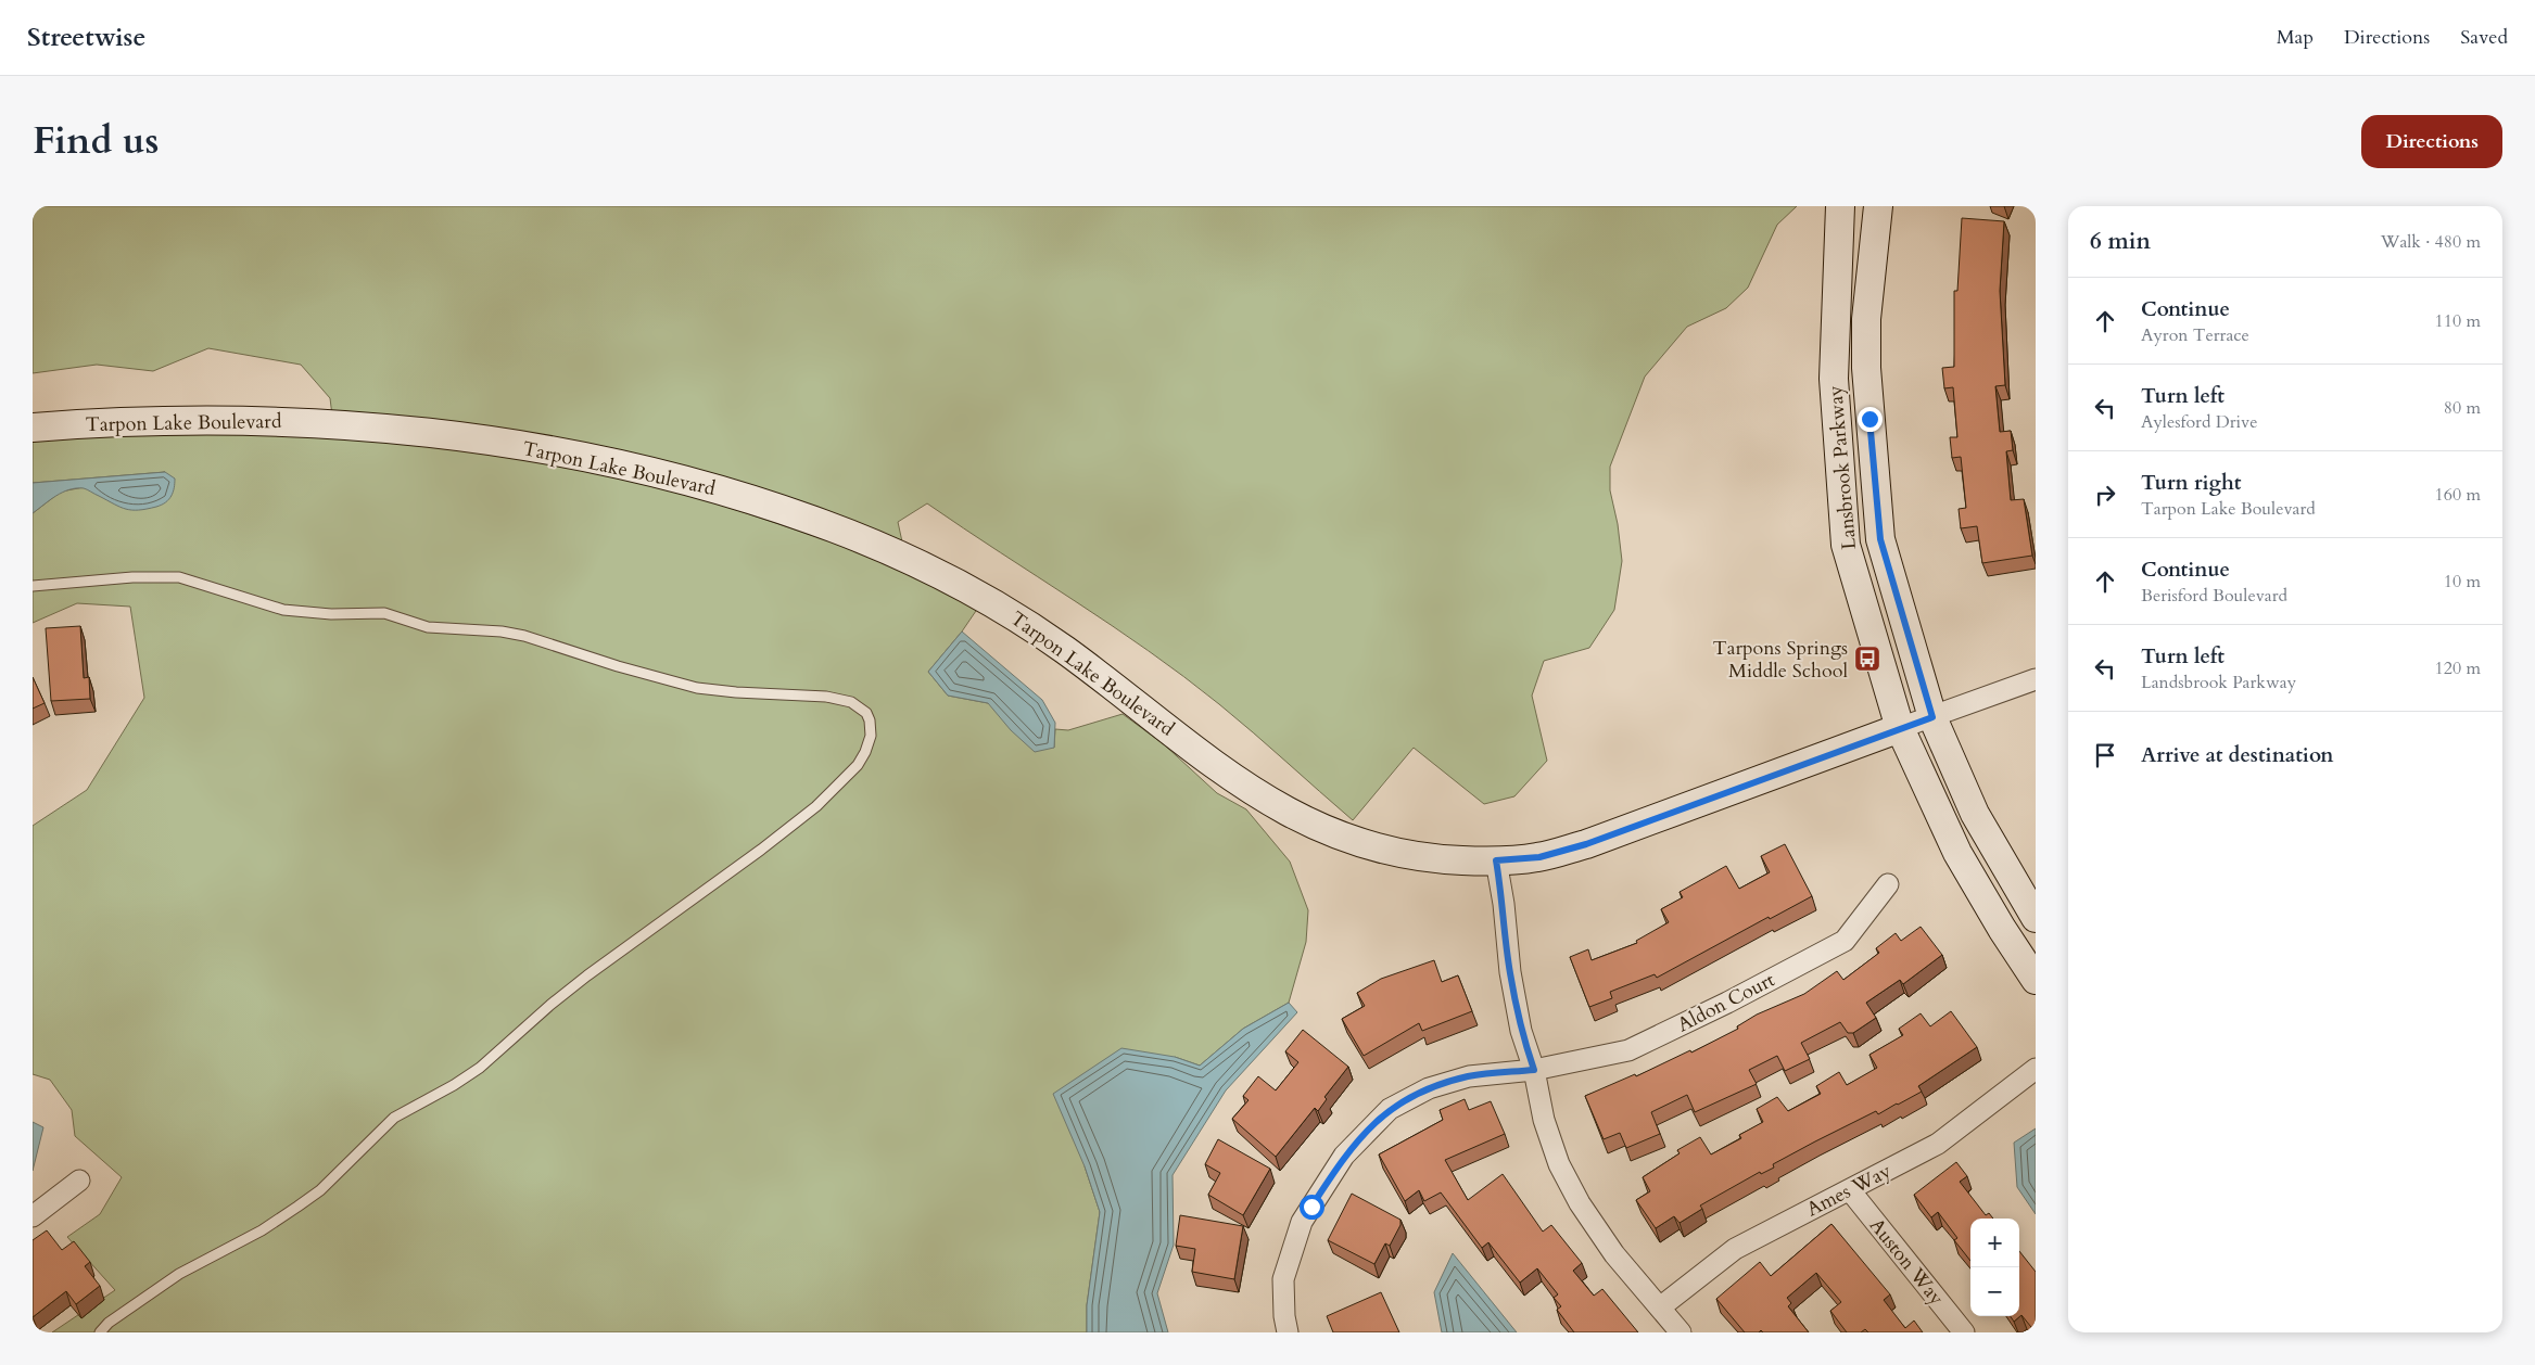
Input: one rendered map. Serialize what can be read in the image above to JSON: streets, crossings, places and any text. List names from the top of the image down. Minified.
{"streets":{"street":["Tarpon Lake Boulevard","Lansbrook Parkway","Aldon Court","Ames Way","Auston Way"]},"crossings":[["Tarpon Lake Boulevard","Lansbrook Parkway"],["Ames Way","Auston Way"]],"places":{"bus stop":["Tarpons Springs Middle School"]},"page":{"header":"Streetwise","nav":["Map","Directions","Saved"],"title":"Find us","buttons":"Directions","heading":["6 min","Walk · 480 m"],"list":[["Continue","Ayron Terrace","110 m"],["Turn left","Aylesford Drive","80 m"],["Turn right","Tarpon Lake Boulevard","160 m"],["Continue","Berisford Boulevard","10 m"],["Turn left","Landsbrook Parkway","120 m"],"Arrive at destination"],"map_buttons":["+","−"]}}
